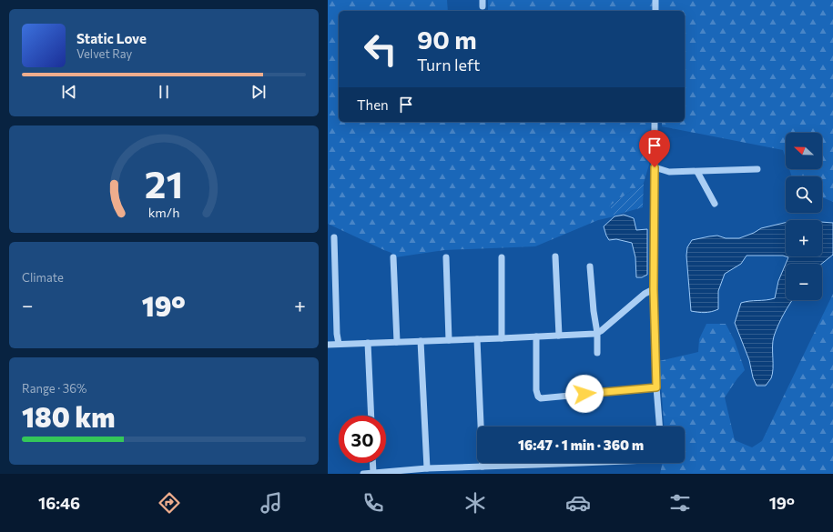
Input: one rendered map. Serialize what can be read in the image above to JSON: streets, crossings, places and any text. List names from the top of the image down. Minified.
{"north":"left","page":{"turn":["90 m","Turn left"],"song":["Static Love","Velvet Ray"],"then":"Then","map_buttons":["+","−"],"tile":["Climate",["Range · 36%","180 km"]],"heat":["−","19°","+"],"limit":"30","trip":"16:47 · 1 min · 360 m","tabs":["16:46","19°"],"gauge":["21","km/h"]}}
